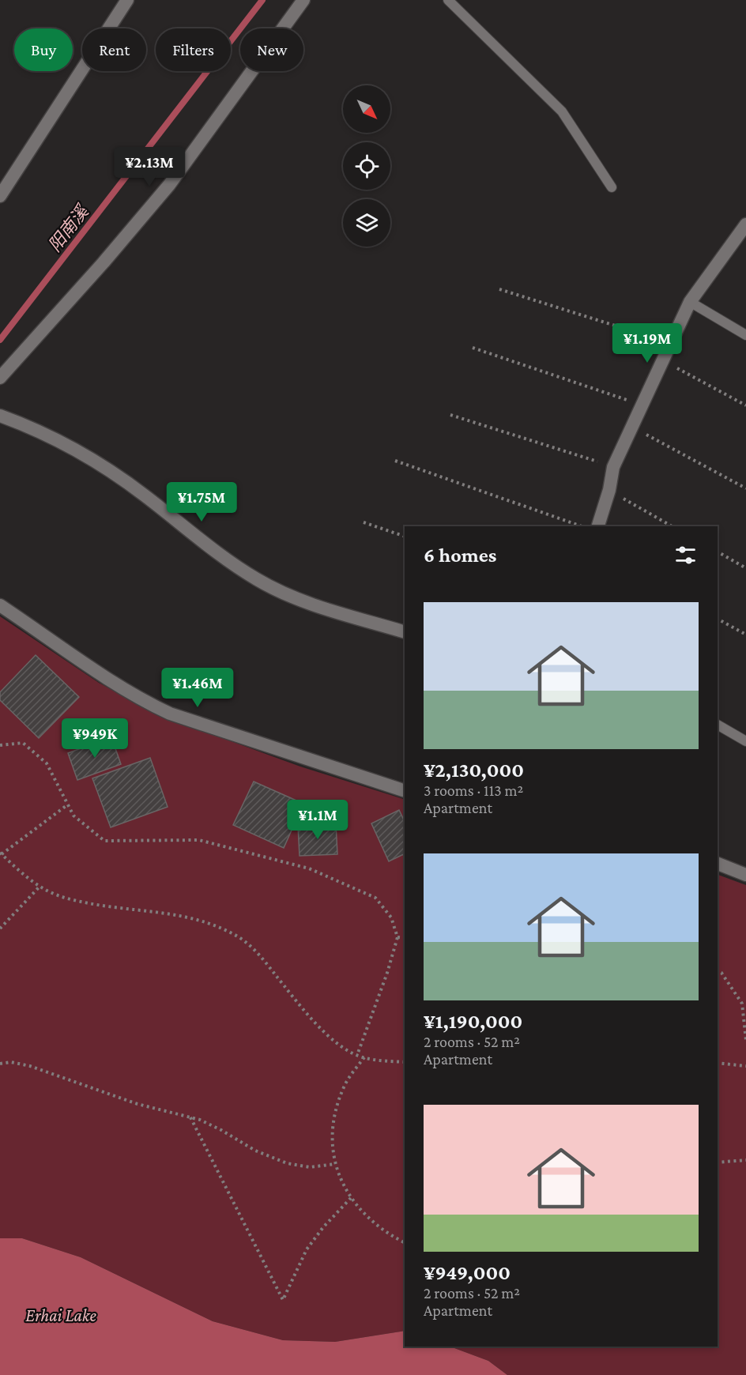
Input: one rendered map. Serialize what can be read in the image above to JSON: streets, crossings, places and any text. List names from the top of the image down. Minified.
{"water":["阳南溪","Erhai Lake"],"north":"bottom right","page":{"chip":["Buy","Rent","Filters","New"],"price":["¥2.13M","¥1.19M","¥1.75M","¥1.46M","¥949K","¥1.1M"],"heading":"6 homes","list":[{"name":"¥2,130,000","note":"3 rooms · 113 m² · Apartment"},{"name":"¥1,190,000","note":"2 rooms · 52 m² · Apartment"},{"name":"¥949,000","note":"2 rooms · 52 m² · Apartment"}]}}
